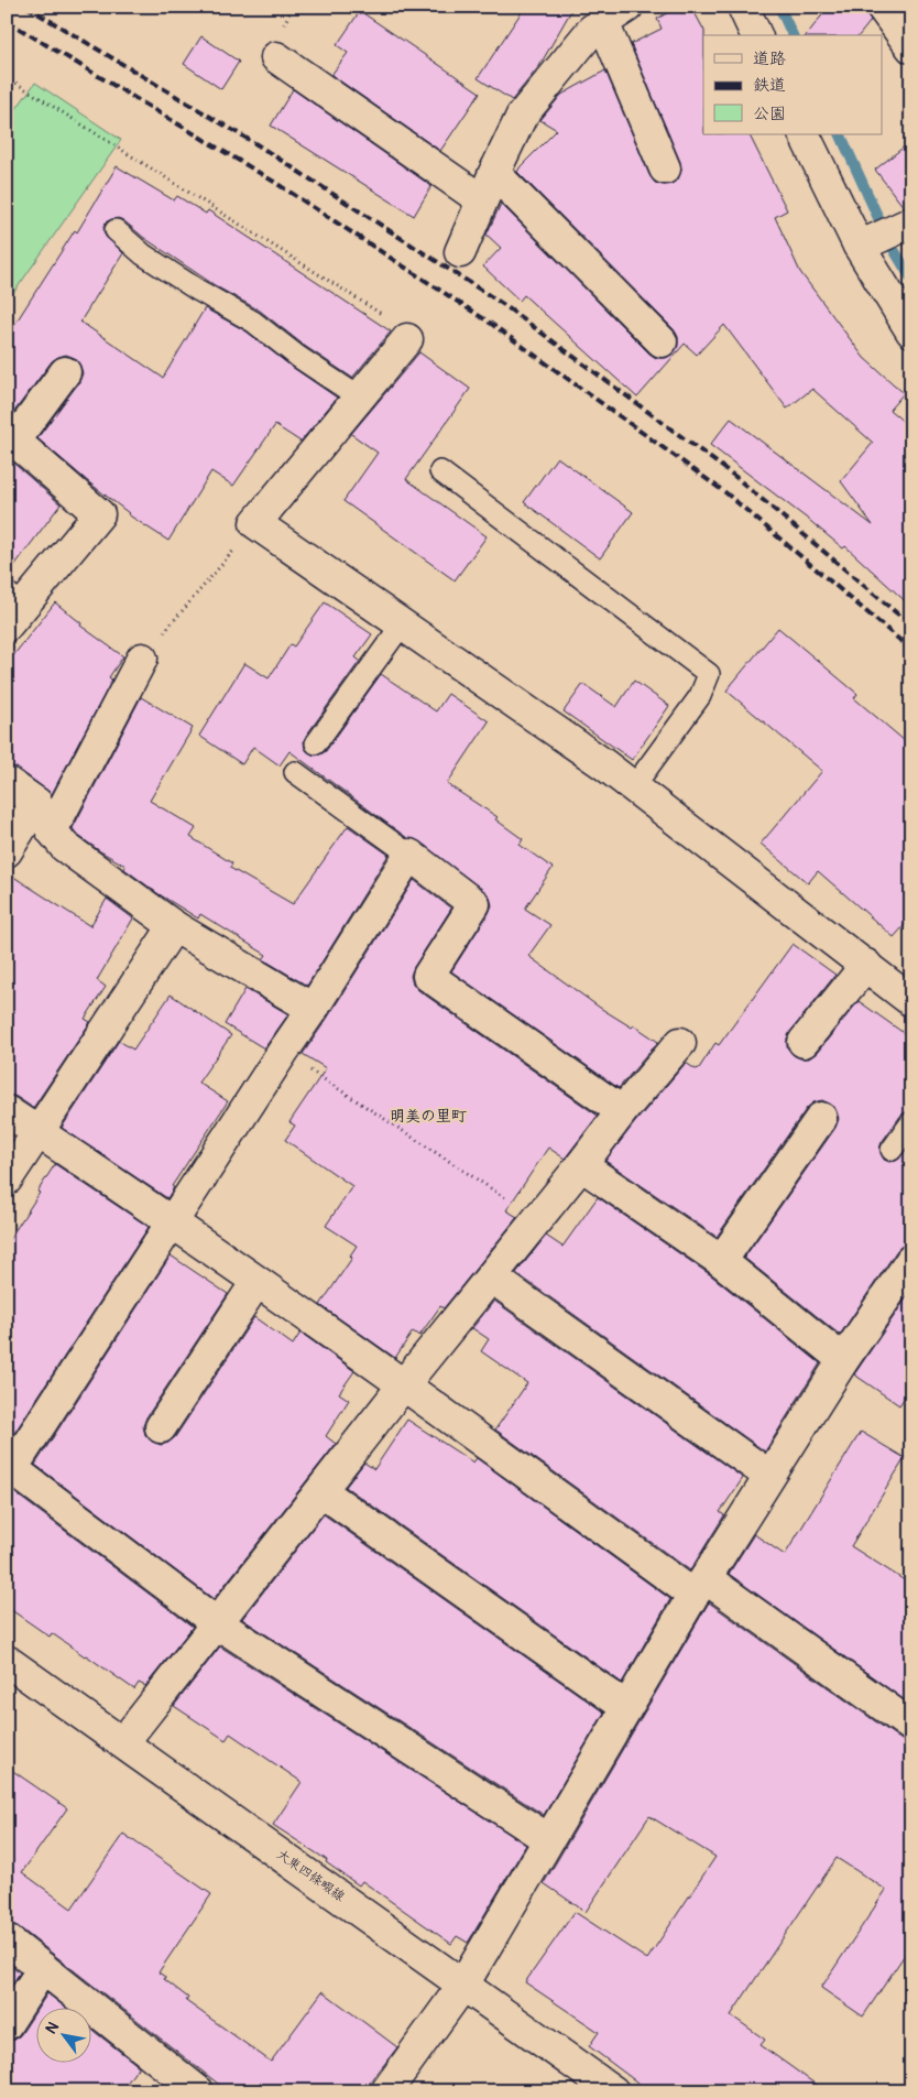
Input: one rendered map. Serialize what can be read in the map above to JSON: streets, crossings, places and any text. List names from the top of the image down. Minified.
{"streets":{"street":["大東四條畷線"]},"districts":["明美の里町"],"legend":["道路","鉄道","公園"],"north":"top left"}
